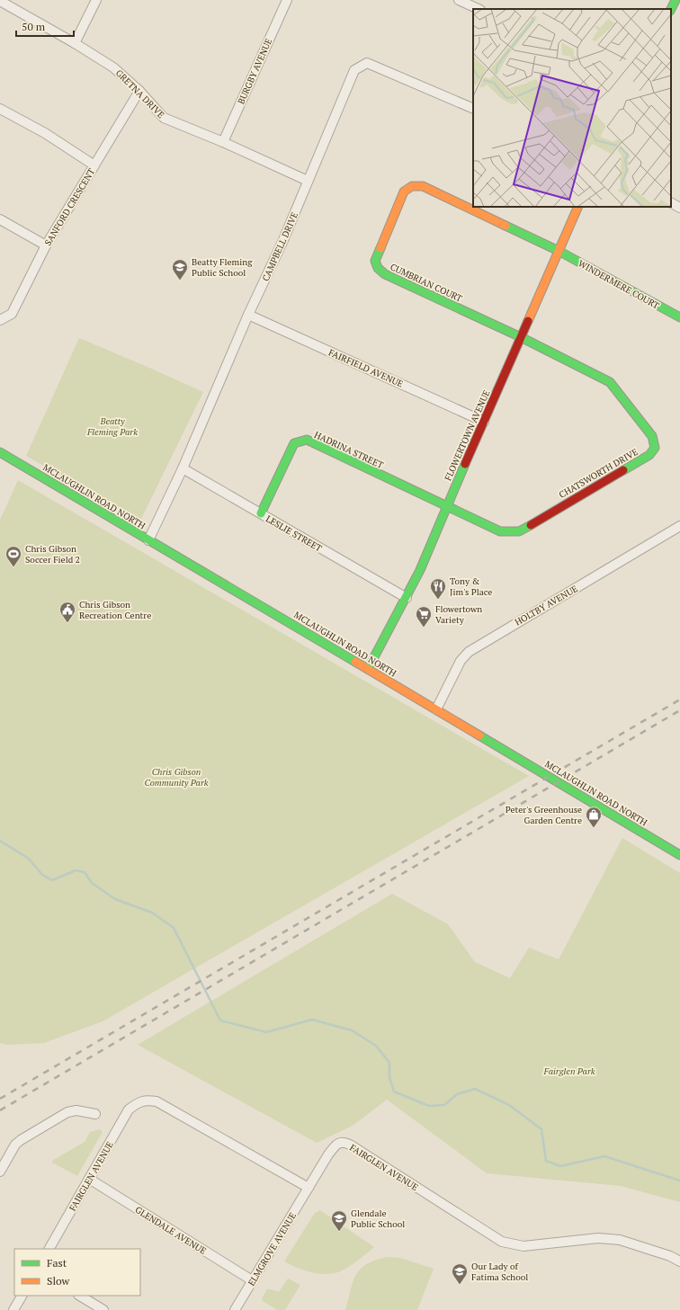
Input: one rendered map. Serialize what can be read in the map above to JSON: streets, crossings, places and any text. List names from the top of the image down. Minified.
{"streets":{"street":["BURGBY AVENUE","GRETNA DRIVE","SANFORD CRESCENT","CAMPBELL DRIVE","CUMBRIAN COURT","WINDERMERE COURT","FAIRFIELD AVENUE","FLOWERTOWN AVENUE","HADRINA STREET","CHATSWORTH DRIVE","MCLAUGHLIN ROAD NORTH","LESLIE STREET","HOLTBY AVENUE","FAIRGLEN AVENUE","GLENDALE AVENUE","ELMGROVE AVENUE"]},"crossings":[["BURGBY AVENUE","GRETNA DRIVE"],["GRETNA DRIVE","SANFORD CRESCENT"],["GRETNA DRIVE","CAMPBELL DRIVE"],["CAMPBELL DRIVE","FAIRFIELD AVENUE"],["CAMPBELL DRIVE","MCLAUGHLIN ROAD NORTH"],["CAMPBELL DRIVE","LESLIE STREET"],["CUMBRIAN COURT","WINDERMERE COURT"],["CUMBRIAN COURT","FLOWERTOWN AVENUE"],["CUMBRIAN COURT","CHATSWORTH DRIVE"],["WINDERMERE COURT","FLOWERTOWN AVENUE"],["FAIRFIELD AVENUE","FLOWERTOWN AVENUE"],["FLOWERTOWN AVENUE","HADRINA STREET"],["FLOWERTOWN AVENUE","CHATSWORTH DRIVE"],["FLOWERTOWN AVENUE","MCLAUGHLIN ROAD NORTH"],["FLOWERTOWN AVENUE","LESLIE STREET"],["HADRINA STREET","CHATSWORTH DRIVE"],["HADRINA STREET","LESLIE STREET"],["MCLAUGHLIN ROAD NORTH","HOLTBY AVENUE"],["FAIRGLEN AVENUE","GLENDALE AVENUE"],["FAIRGLEN AVENUE","ELMGROVE AVENUE"],["GLENDALE AVENUE","ELMGROVE AVENUE"]],"parks":["Beatty Fleming Park","Chris Gibson Community Park","Fairglen Park"],"places":{"school or university":["Beatty Fleming Public School","Glendale Public School","Our Lady of Fatima School"],"sports":["Chris Gibson Soccer Field 2"],"restaurant":["Tony & Jim's Place"],"public building":["Chris Gibson Recreation Centre"],"supermarket":["Flowertown Variety"],"shop":["Peter's Greenhouse Garden Centre"]},"legend":["Fast","Slow"],"scale_bar":"50 m"}
